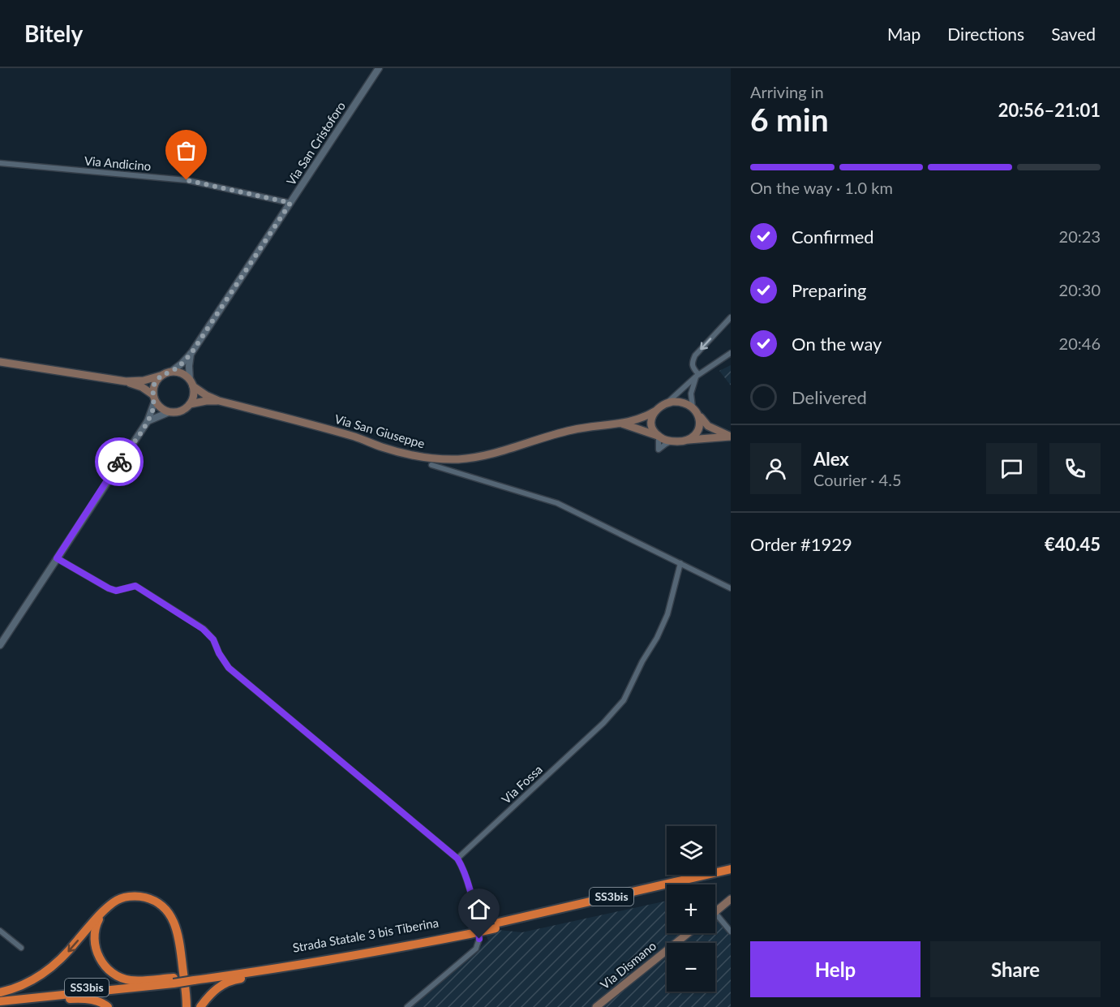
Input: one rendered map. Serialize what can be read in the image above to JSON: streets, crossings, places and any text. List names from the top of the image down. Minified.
{"streets":{"highway":["SS3bis","Strada Statale 3 bis Tiberina"],"main road":["Via San Giuseppe","Via Dismano"],"street":["Via San Cristoforo","Via Andicino","Via Fossa"]},"crossings":[["Via San Cristoforo","Via Andicino"],["Via San Cristoforo","Via San Giuseppe"]],"page":{"header":"Bitely","nav":["Map","Directions","Saved"],"heading":["6 min","Arriving in","20:56–21:01"],"panel":["Alex","Courier · 4.5","Order #1929","€40.45"],"bar":"On the way · 1.0 km","list":[["Confirmed","20:23"],["Preparing","20:30"],["On the way","20:46"],"Delivered"],"map_buttons":["+","−"],"buttons":["Help","Share"]}}
